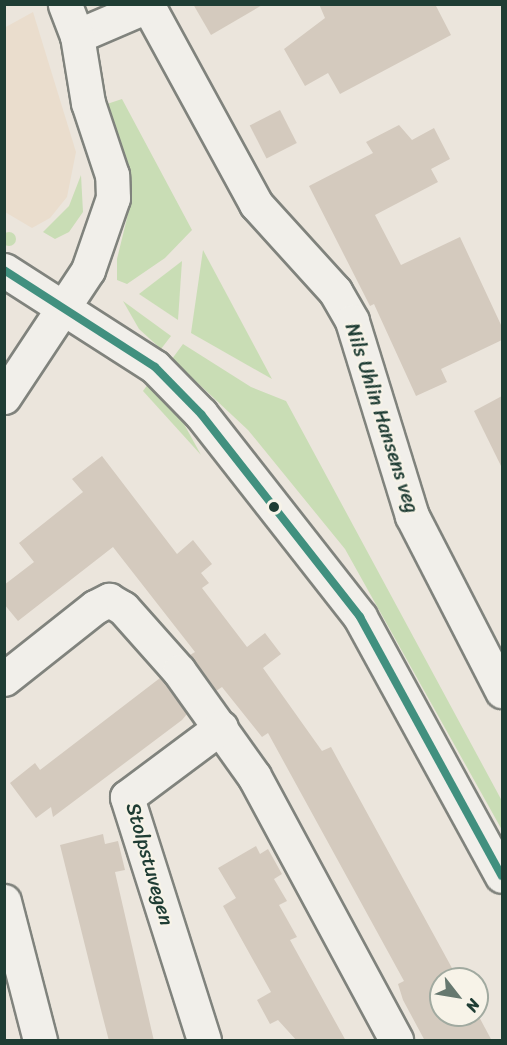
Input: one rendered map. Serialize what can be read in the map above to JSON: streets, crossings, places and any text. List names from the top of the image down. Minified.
{"streets":{"street":["Nils Uhlin Hansens veg","Stolpstuvegen"]},"north":"bottom right"}
